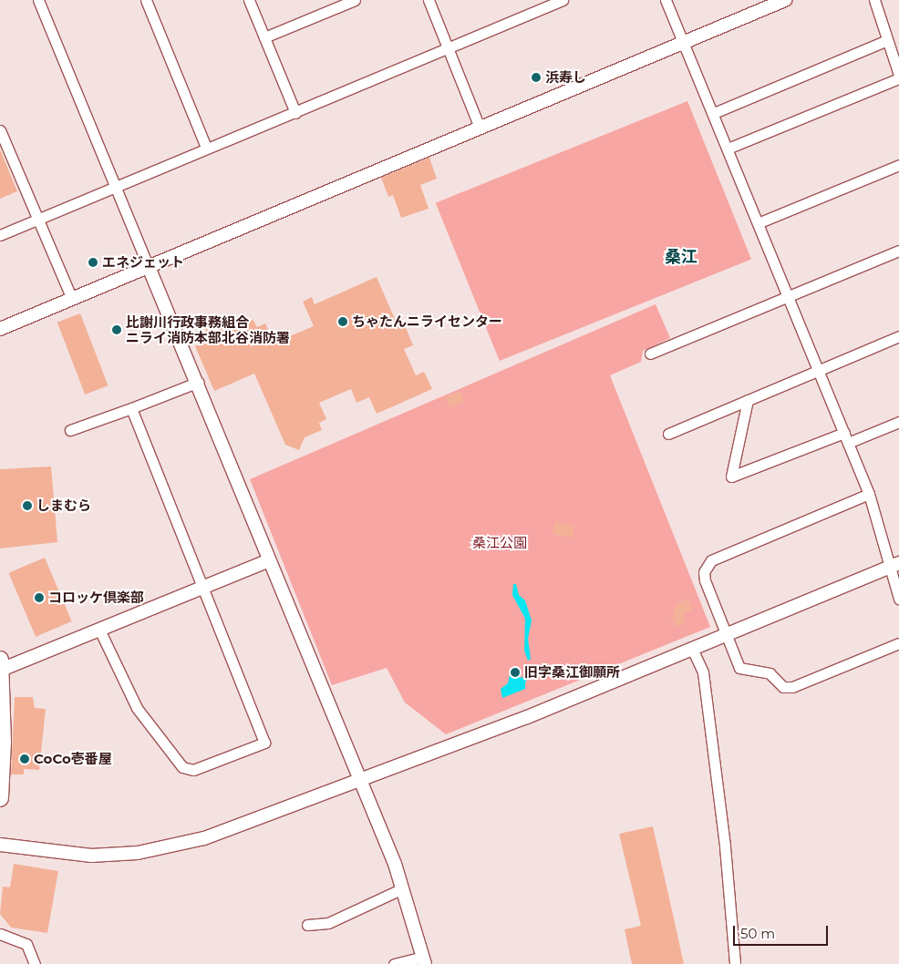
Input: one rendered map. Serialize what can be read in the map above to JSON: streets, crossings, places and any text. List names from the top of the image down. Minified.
{"districts":["桑江"],"parks":["桑江公園"],"places":["浜寿し","エネジェット","ちゃたんニライセンター","比謝川行政事務組合 ニライ消防本部北谷消防署","しまむら","コロッケ倶楽部","旧字桑江御願所","CoCo壱番屋"],"scale_bar":"50 m"}
